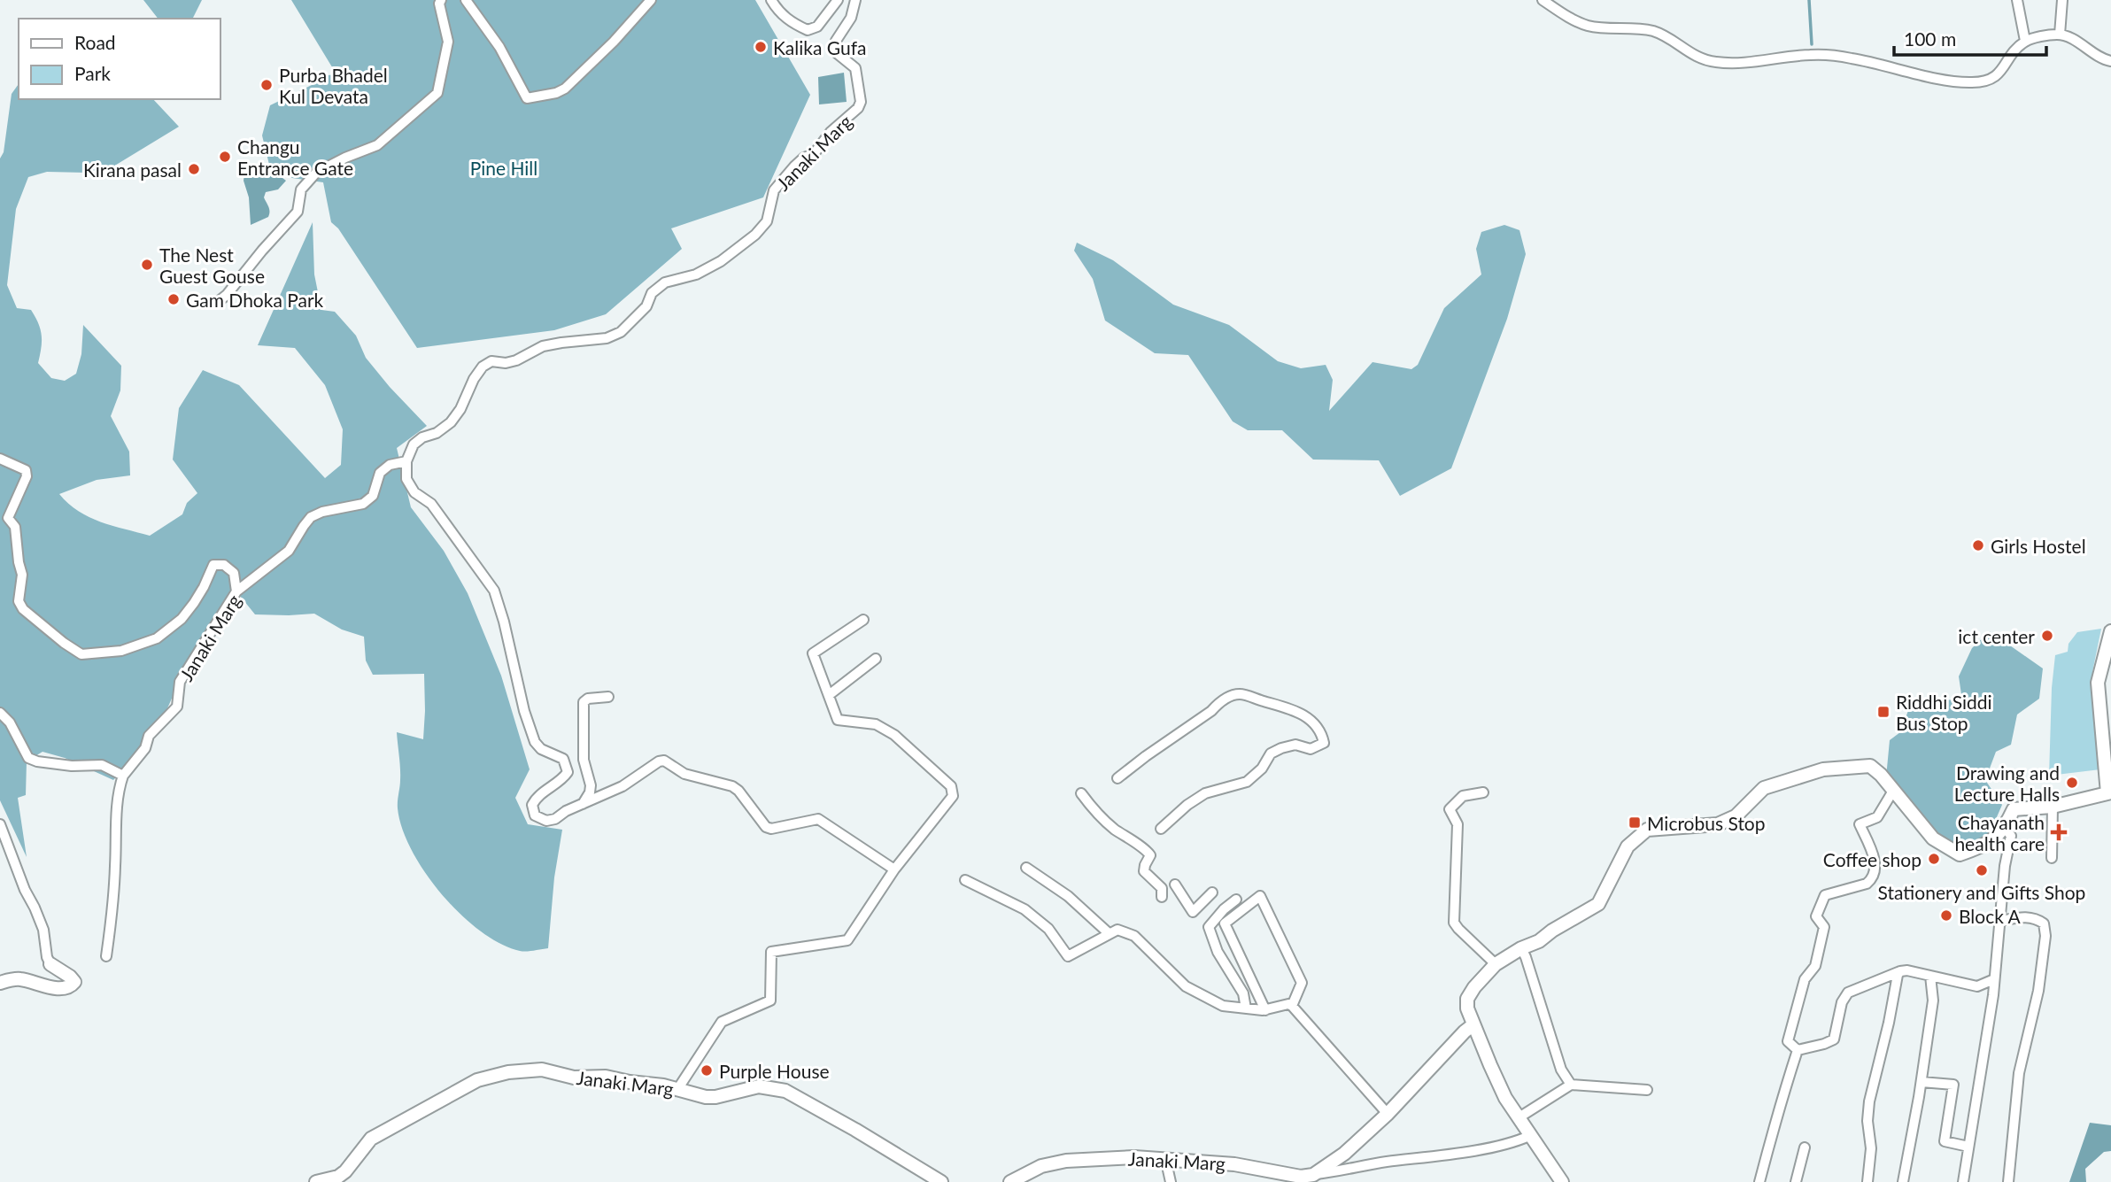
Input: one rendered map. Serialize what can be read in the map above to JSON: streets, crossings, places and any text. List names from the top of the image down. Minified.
{"streets":{"street":["Janaki Marg"]},"parks":["Pine Hill"],"places":{"other":["Kalika Gufa","Purba Bhadel Kul Devata","Changu Entrance Gate","Kirana pasal","The Nest Guest Gouse","Gam Dhoka Park","Girls Hostel","ict center","Drawing and Lecture Halls","Coffee shop","Stationery and Gifts Shop","Block A","Purple House"],"transit":["Riddhi Siddi Bus Stop","Microbus Stop"],"health":["Chayanath health care"]},"legend":["Road","Park"],"scale_bar":"100 m"}
